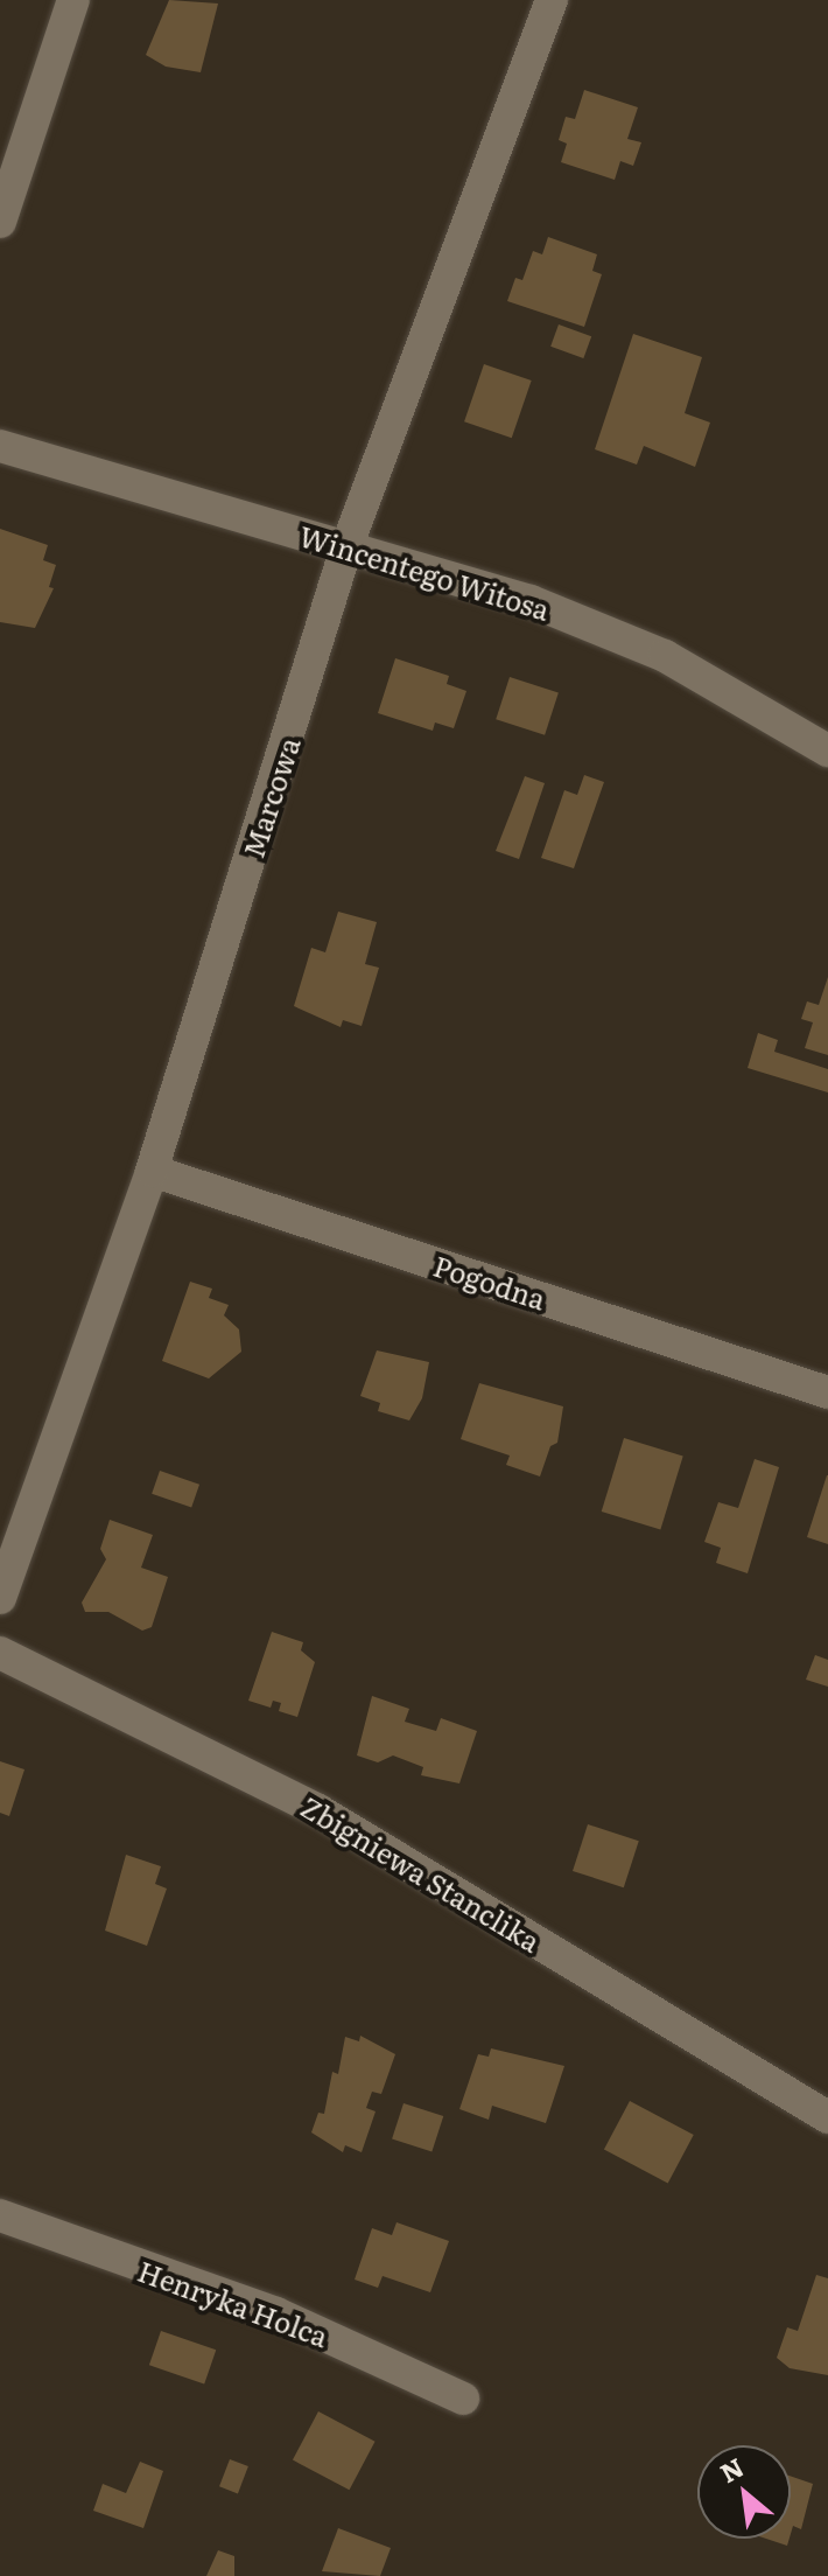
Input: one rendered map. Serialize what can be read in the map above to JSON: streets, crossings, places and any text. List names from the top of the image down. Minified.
{"streets":{"street":["Wincentego Witosa","Marcowa","Pogodna","Zbigniewa Stanclika","Henryka Holca"]},"crossings":[["Wincentego Witosa","Marcowa"],["Marcowa","Pogodna"]],"north":"top left"}
